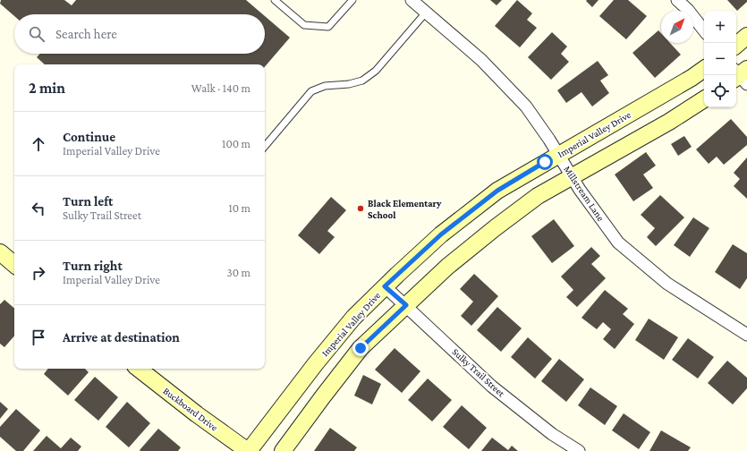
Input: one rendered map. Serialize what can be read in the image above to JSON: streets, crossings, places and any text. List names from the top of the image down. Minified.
{"streets":{"street":["Imperial Valley Drive","Millstream Lane","Sulky Trail Street","Buckboard Drive"]},"crossings":[["Imperial Valley Drive","Millstream Lane"],["Imperial Valley Drive","Sulky Trail Street"],["Imperial Valley Drive","Buckboard Drive"]],"places":["Black Elementary School"],"north":"top right","page":{"map_buttons":["+","−"],"search":"Search here","heading":["2 min","Walk · 140 m"],"list":[["Continue","Imperial Valley Drive","100 m"],["Turn left","Sulky Trail Street","10 m"],["Turn right","Imperial Valley Drive","30 m"],"Arrive at destination"]}}
